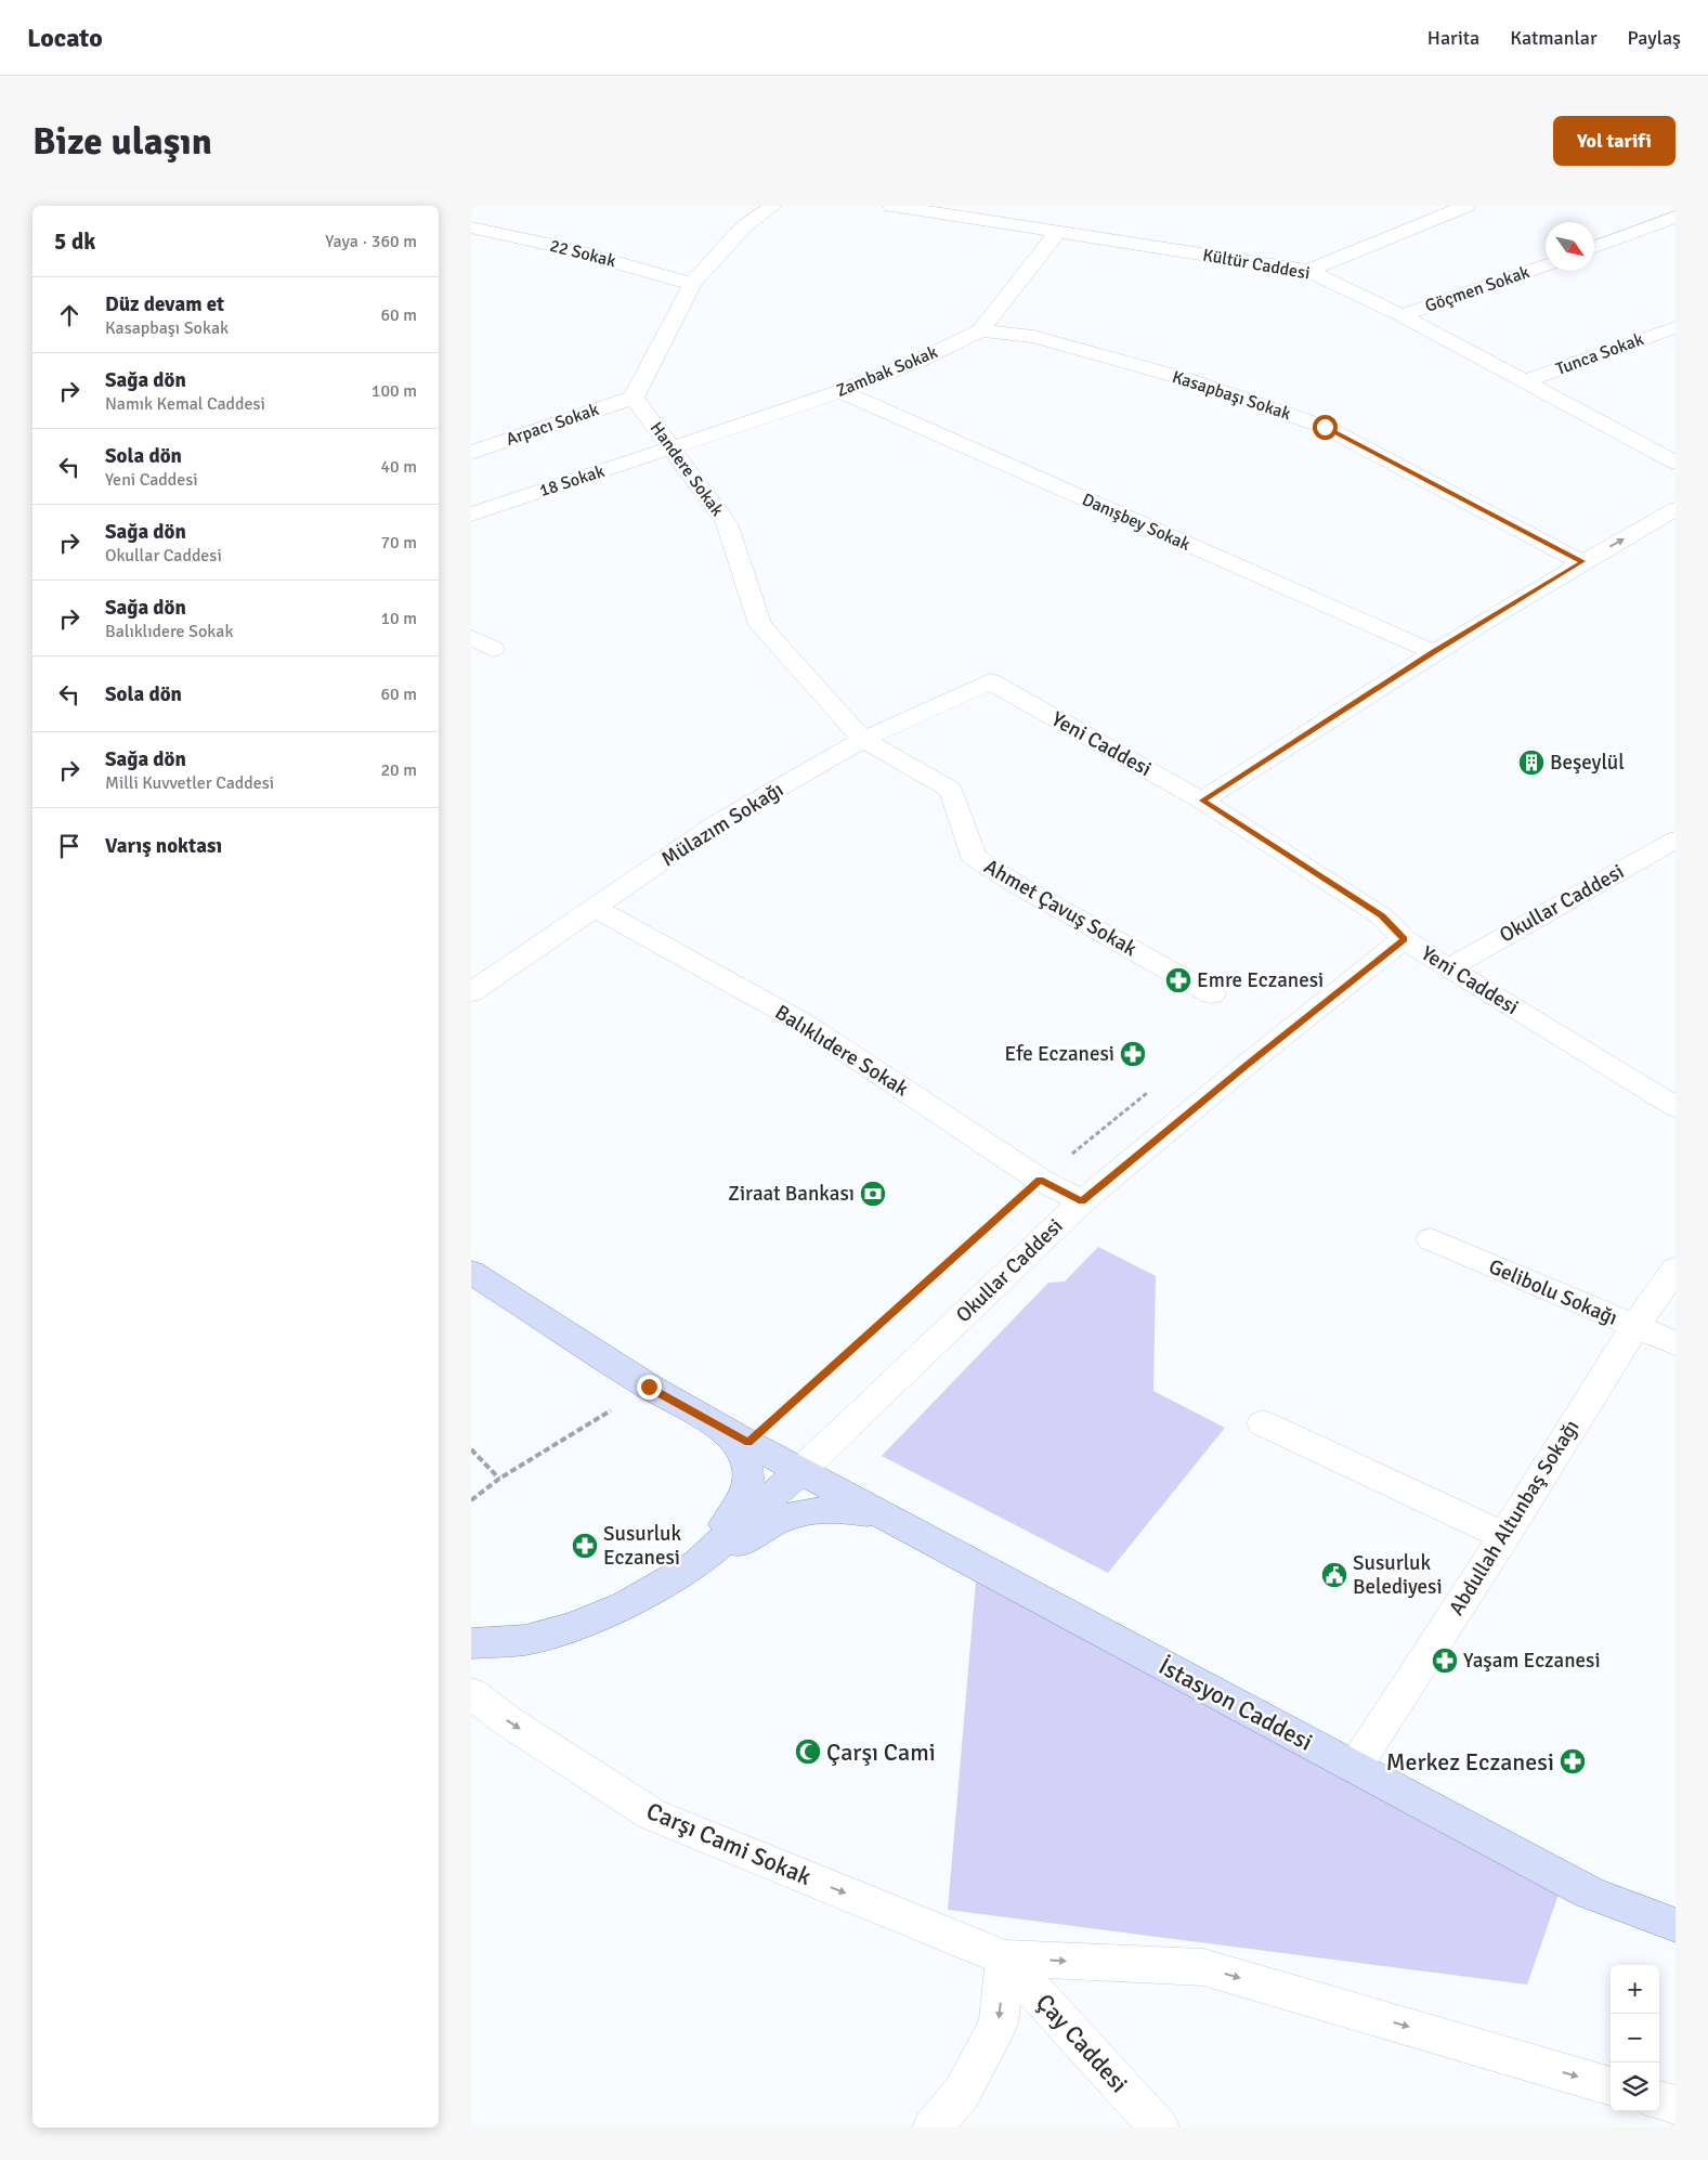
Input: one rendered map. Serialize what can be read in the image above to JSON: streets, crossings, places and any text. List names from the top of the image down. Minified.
{"streets":{"main road":["İstasyon Caddesi"],"street":["22 Sokak","Kültür Caddesi","Göçmen Sokak","Tunca Sokak","Zambak Sokak","Kasapbaşı Sokak","Arpacı Sokak","Handere Sokak","18 Sokak","Danışbey Sokak","Yeni Caddesi","Mülazım Sokağı","Okullar Caddesi","Ahmet Çavuş Sokak","Balıklıdere Sokak","Gelibolu Sokağı","Abdullah Altunbaş Sokağı","Carşı Cami Sokak","Çay Caddesi"]},"crossings":[["Kültür Caddesi","Göçmen Sokak"],["Kültür Caddesi","Tunca Sokak"],["Kültür Caddesi","Zambak Sokak"],["Zambak Sokak","Kasapbaşı Sokak"],["Zambak Sokak","Handere Sokak"],["Zambak Sokak","18 Sokak"],["Zambak Sokak","Danışbey Sokak"],["Arpacı Sokak","Handere Sokak"],["Handere Sokak","18 Sokak"],["Handere Sokak","Mülazım Sokağı"],["Handere Sokak","Ahmet Çavuş Sokak"],["Yeni Caddesi","Mülazım Sokağı"],["Yeni Caddesi","Okullar Caddesi"],["Mülazım Sokağı","Ahmet Çavuş Sokak"],["Mülazım Sokağı","Balıklıdere Sokak"],["Okullar Caddesi","Balıklıdere Sokak"],["Okullar Caddesi","İstasyon Caddesi"],["Gelibolu Sokağı","Abdullah Altunbaş Sokağı"],["Abdullah Altunbaş Sokağı","İstasyon Caddesi"],["Carşı Cami Sokak","Çay Caddesi"]],"one_way":["Carşı Cami Sokak"],"places":{"building":["Beşeylül"],"pharmacy":["Emre Eczanesi","Efe Eczanesi","Susurluk Eczanesi","Yaşam Eczanesi","Merkez Eczanesi"],"bank":["Ziraat Bankası"],"public building":["Susurluk Belediyesi"],"mosque":["Çarşı Cami"]},"north":"bottom right","page":{"header":"Locato","nav":["Harita","Katmanlar","Paylaş"],"buttons":"Yol tarifi","title":"Bize ulaşın","heading":["5 dk","Yaya · 360 m"],"list":[["Düz devam et","Kasapbaşı Sokak","60 m"],["Sağa dön","Namık Kemal Caddesi","100 m"],["Sola dön","Yeni Caddesi","40 m"],["Sağa dön","Okullar Caddesi","70 m"],["Sağa dön","Balıklıdere Sokak","10 m"],["Sola dön","60 m"],["Sağa dön","Milli Kuvvetler Caddesi","20 m"],"Varış noktası"],"map_buttons":["+","−"]}}
